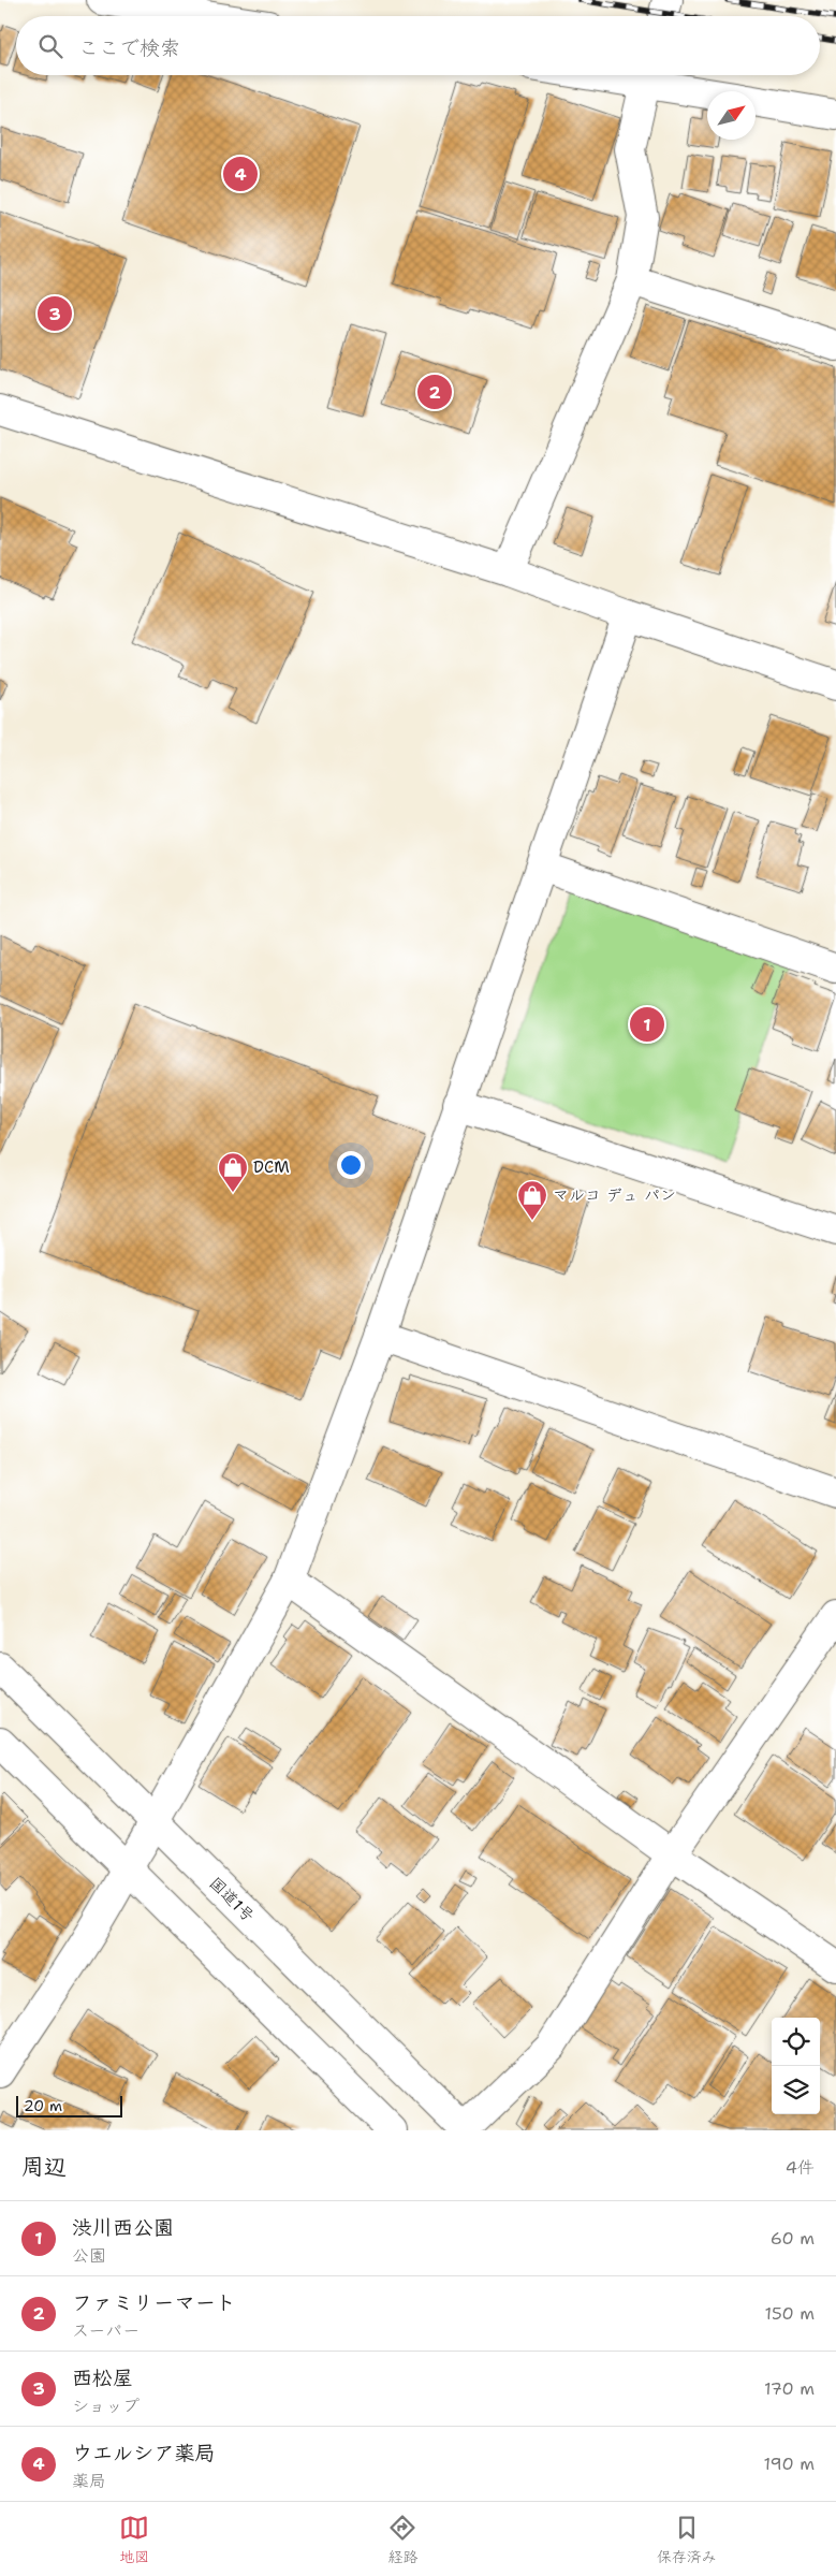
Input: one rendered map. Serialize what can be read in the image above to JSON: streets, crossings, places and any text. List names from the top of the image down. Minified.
{"streets":{"main road":["国道1号"]},"places":{"shop":["DCM","マルコ デュ パン"]},"scale_bar":"20 m","north":"top right","page":{"search":"ここで検索","pins":["4","3","2","1"],"scale":"20 m","heading":["周辺","4件"],"list":[{"mark":"1","name":"渋川西公園","note":"公園","value":"60 m"},{"mark":"2","name":"ファミリーマート","note":"スーパー","value":"150 m"},{"mark":"3","name":"西松屋","note":"ショップ","value":"170 m"},{"mark":"4","name":"ウエルシア薬局","note":"薬局","value":"190 m"}],"nav":["地図","経路","保存済み"]}}
